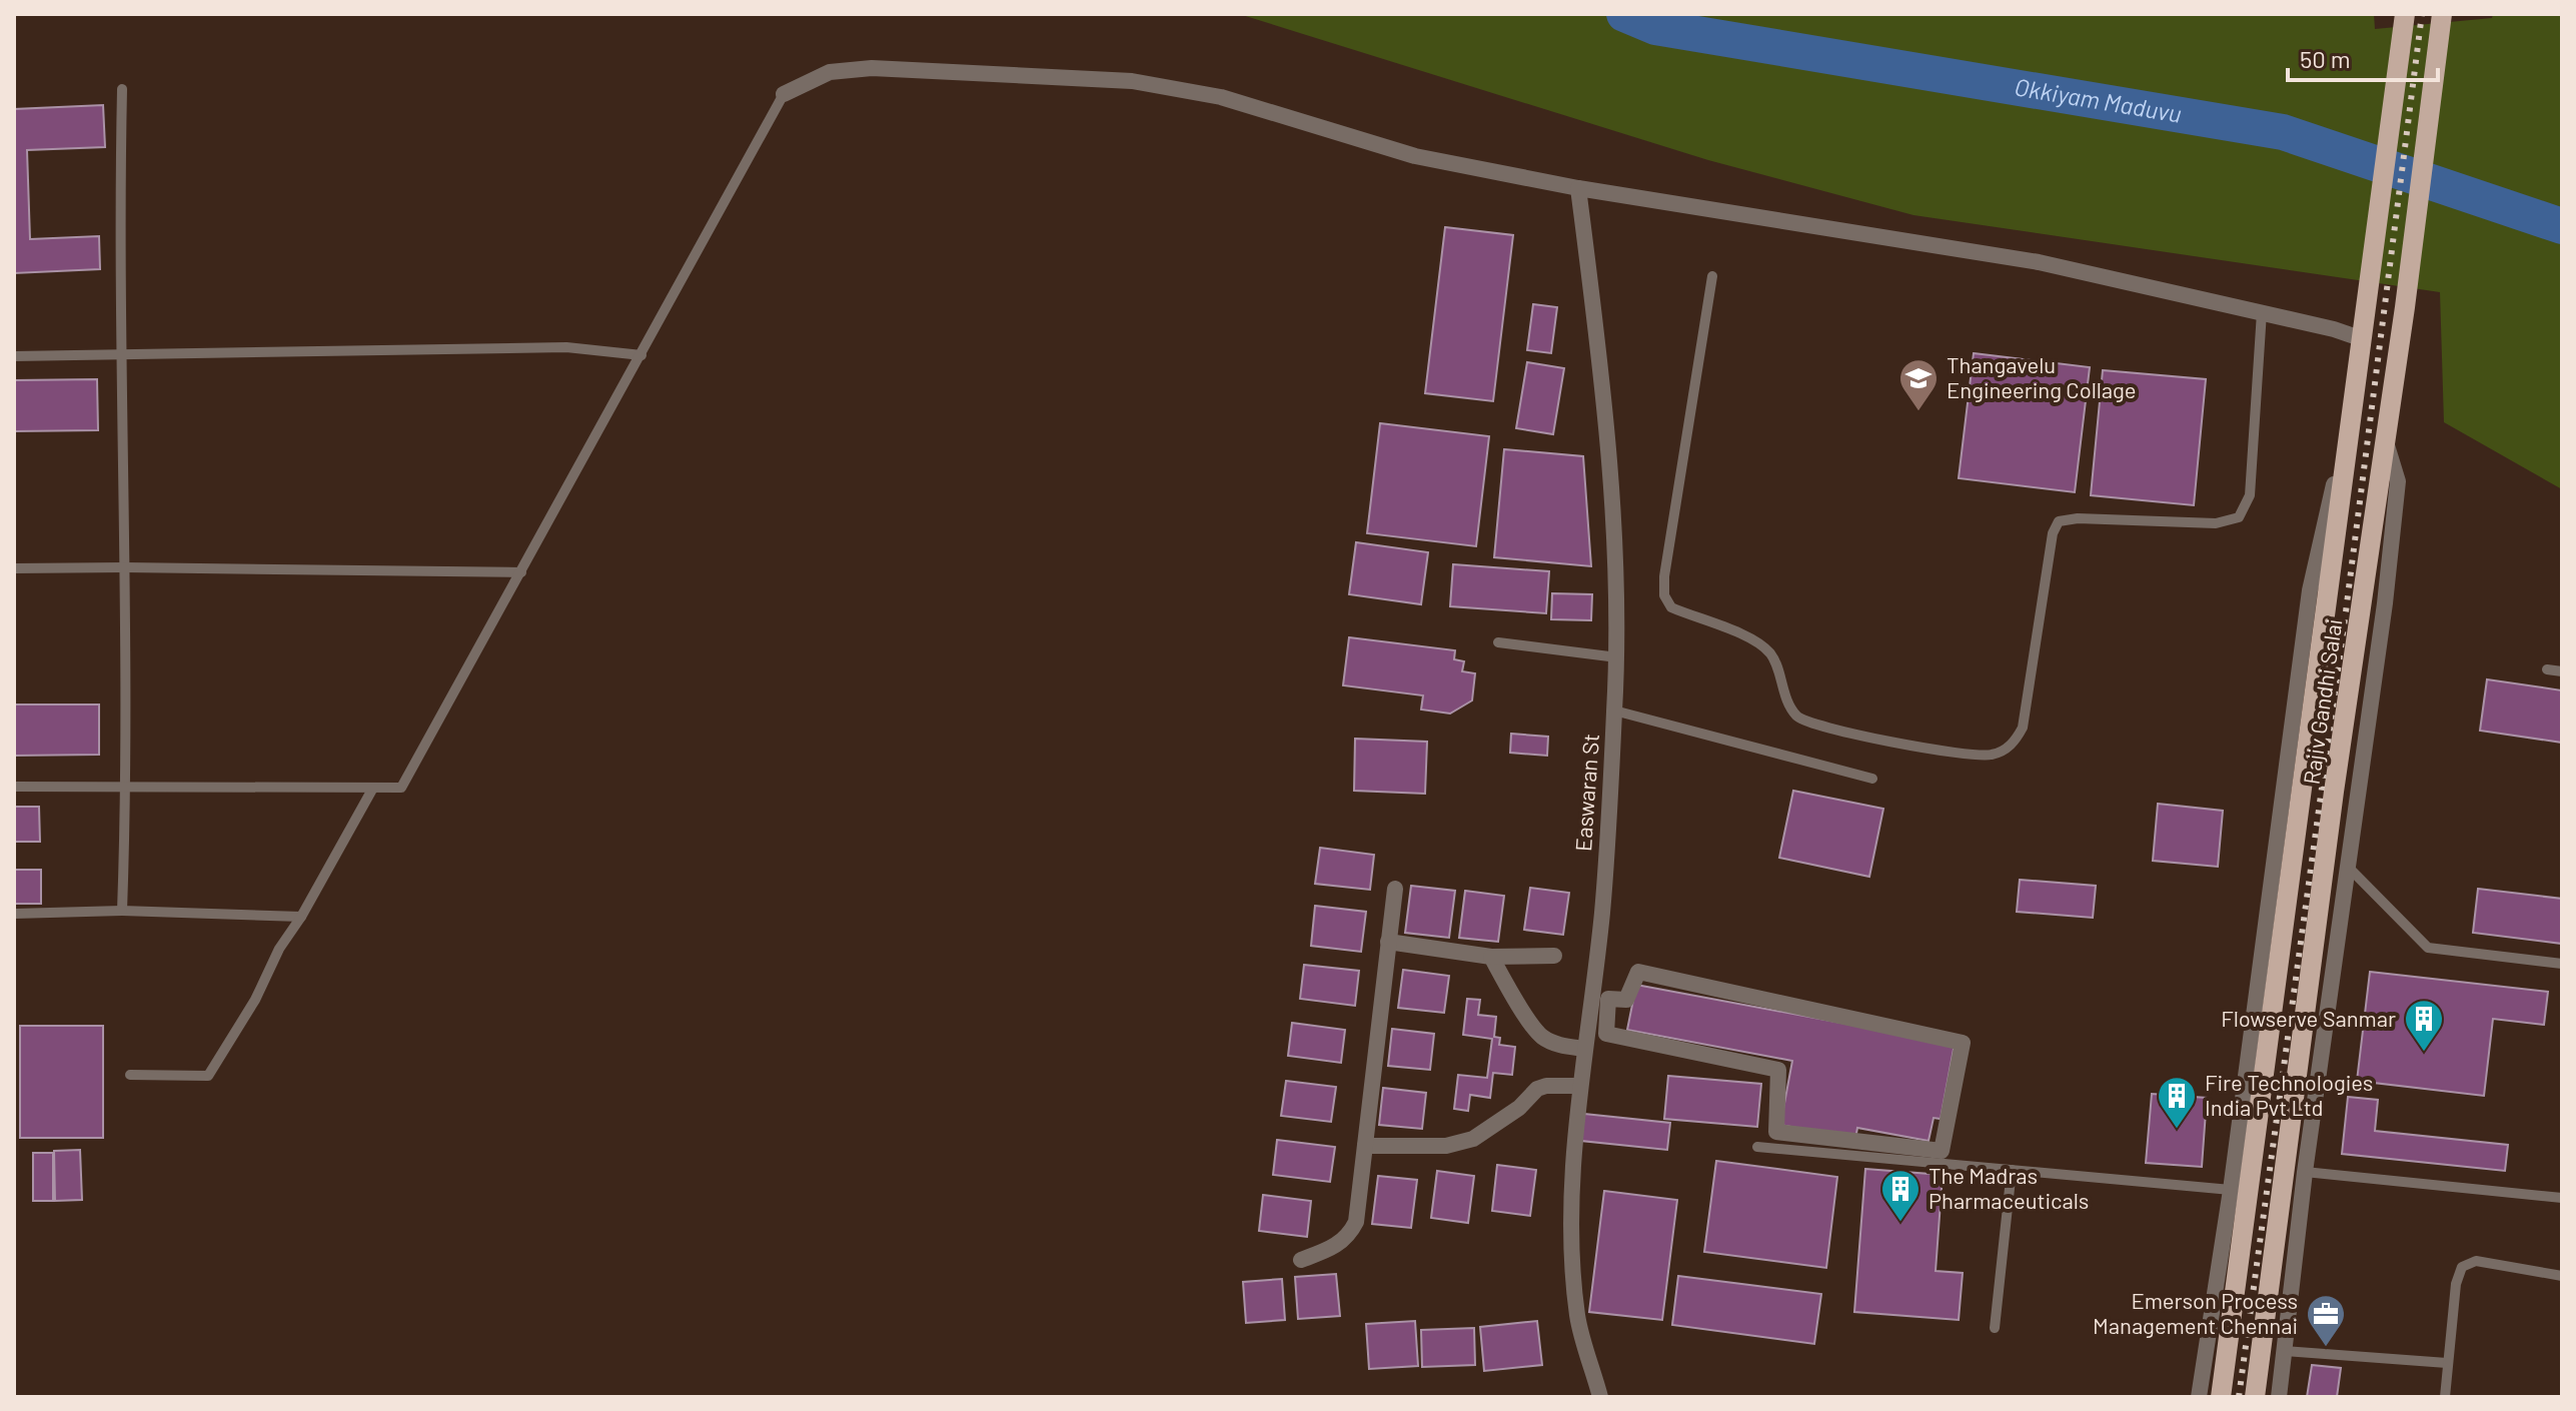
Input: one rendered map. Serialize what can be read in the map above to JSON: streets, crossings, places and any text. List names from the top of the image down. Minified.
{"streets":{"main road":["Rajiv Gandhi Salai"],"street":["Easwaran St"]},"water":["Okkiyam Maduvu"],"places":{"school or university":["Thangavelu Engineering Collage"],"building":["Flowserve Sanmar","Fire Technologies India Pvt Ltd","The Madras Pharmaceuticals"],"office":["Emerson Process Management Chennai"]},"scale_bar":"50 m"}
